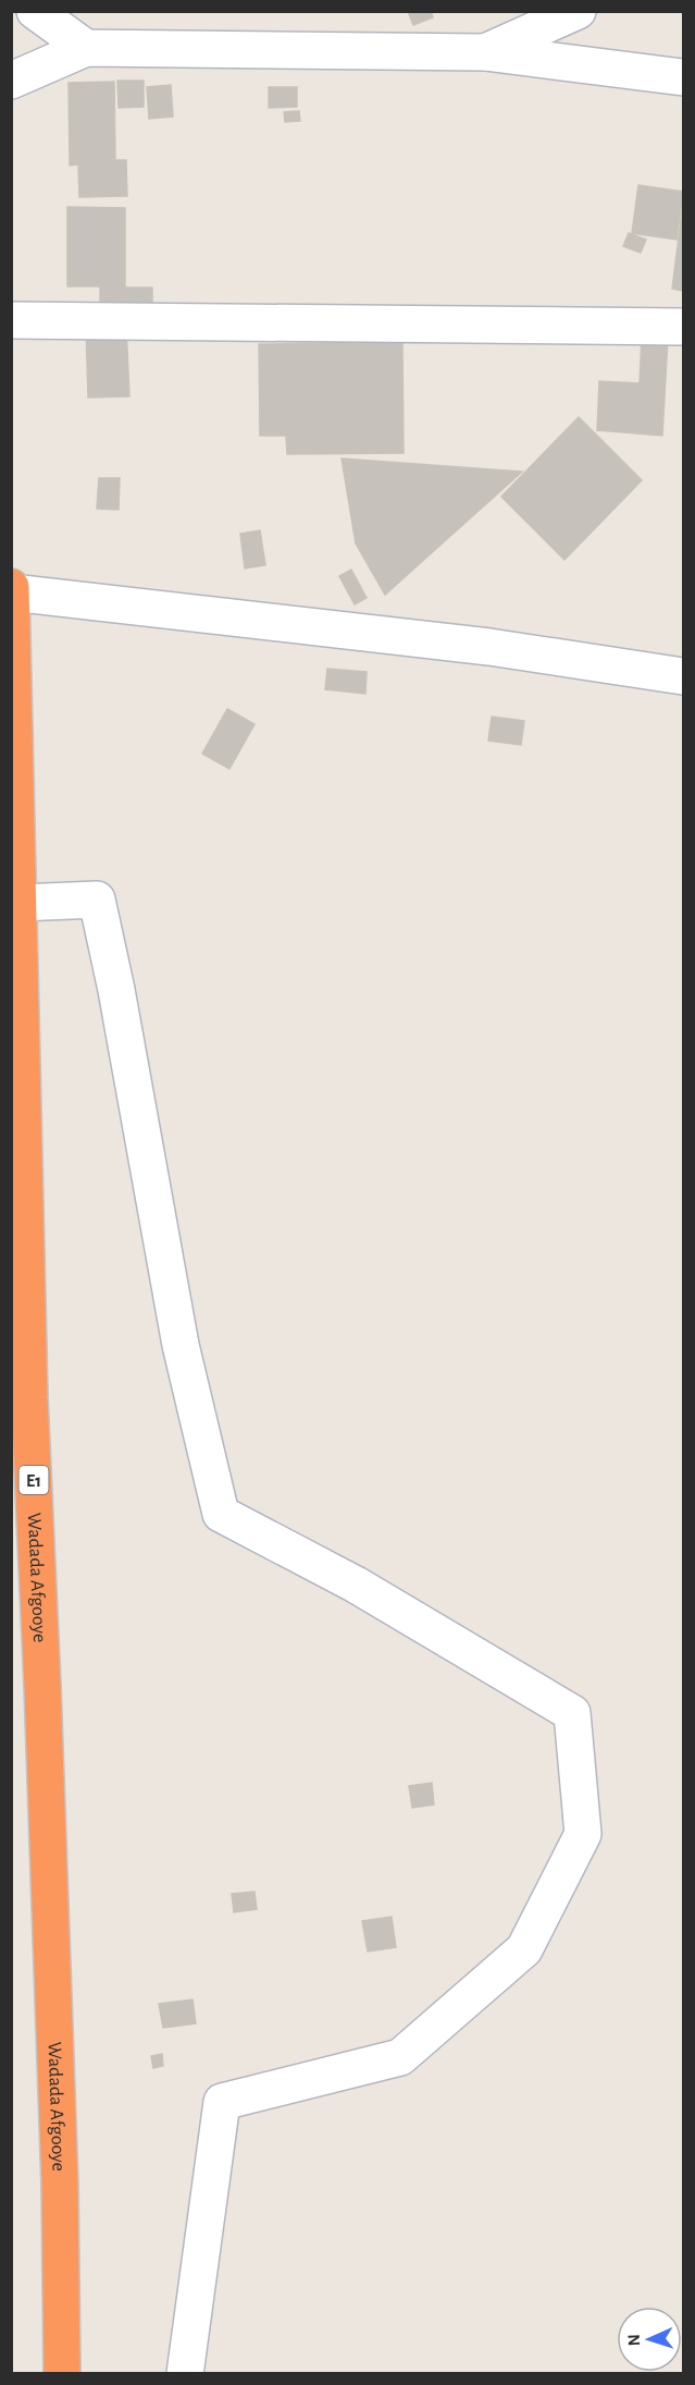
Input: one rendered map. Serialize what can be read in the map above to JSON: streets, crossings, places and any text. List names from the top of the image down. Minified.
{"streets":{"highway":["E1","Wadada Afgooye"]},"north":"left"}
